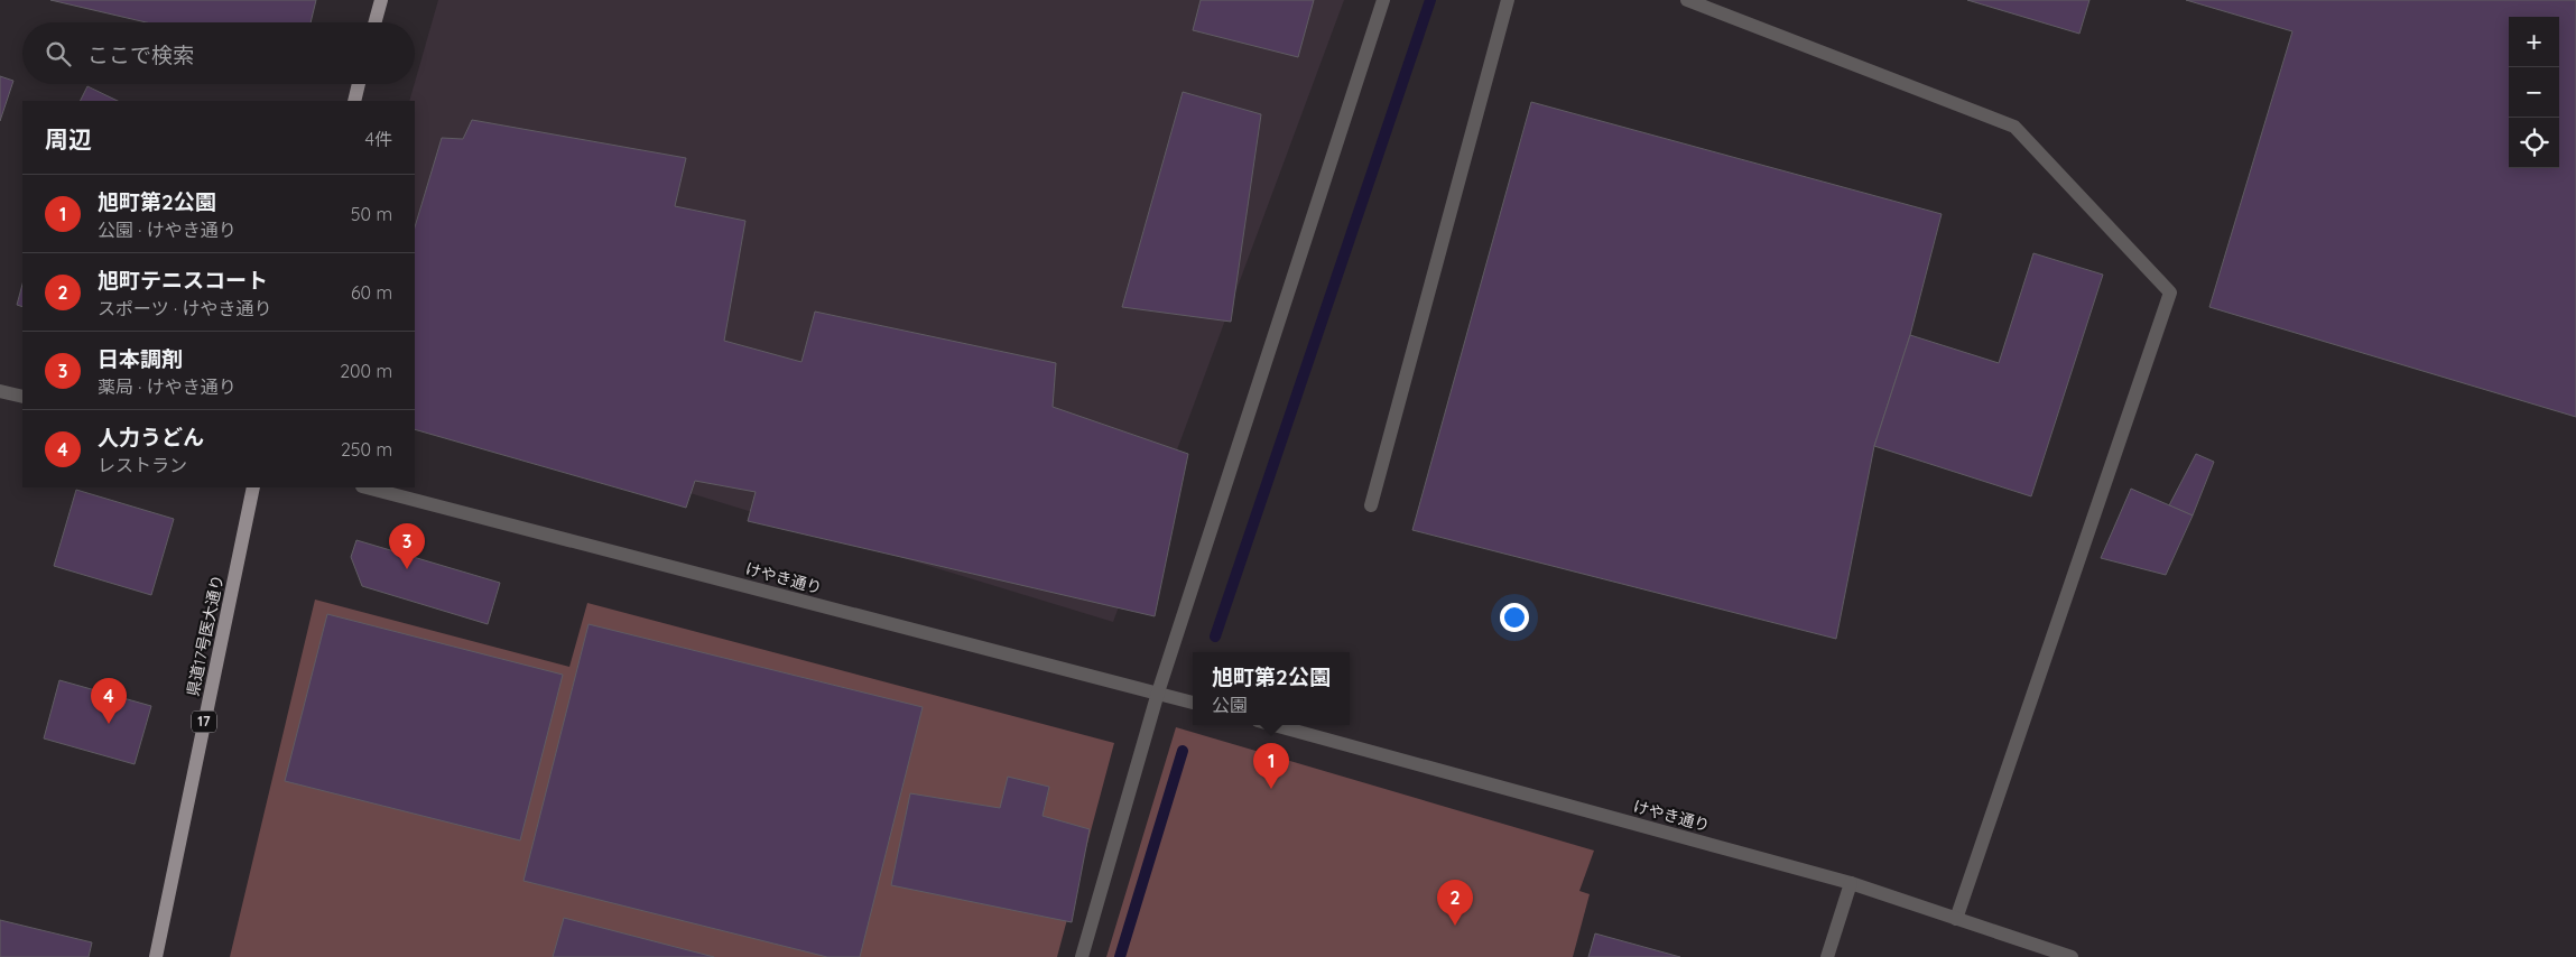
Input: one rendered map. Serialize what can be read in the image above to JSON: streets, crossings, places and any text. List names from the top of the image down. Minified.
{"streets":{"main road":["県道17号医大通り","17"],"street":["けやき通り"]},"page":{"map_buttons":["+","−"],"search":"ここで検索","heading":["周辺","4件"],"list":[{"mark":"1","name":"旭町第2公園","note":"公園 · けやき通り","value":"50 m"},{"mark":"2","name":"旭町テニスコート","note":"スポーツ · けやき通り","value":"60 m"},{"mark":"3","name":"日本調剤","note":"薬局 · けやき通り","value":"200 m"},{"mark":"4","name":"人力うどん","note":"レストラン","value":"250 m"}],"pins":["3","4","1","2"],"popup":["旭町第2公園","公園"]}}
